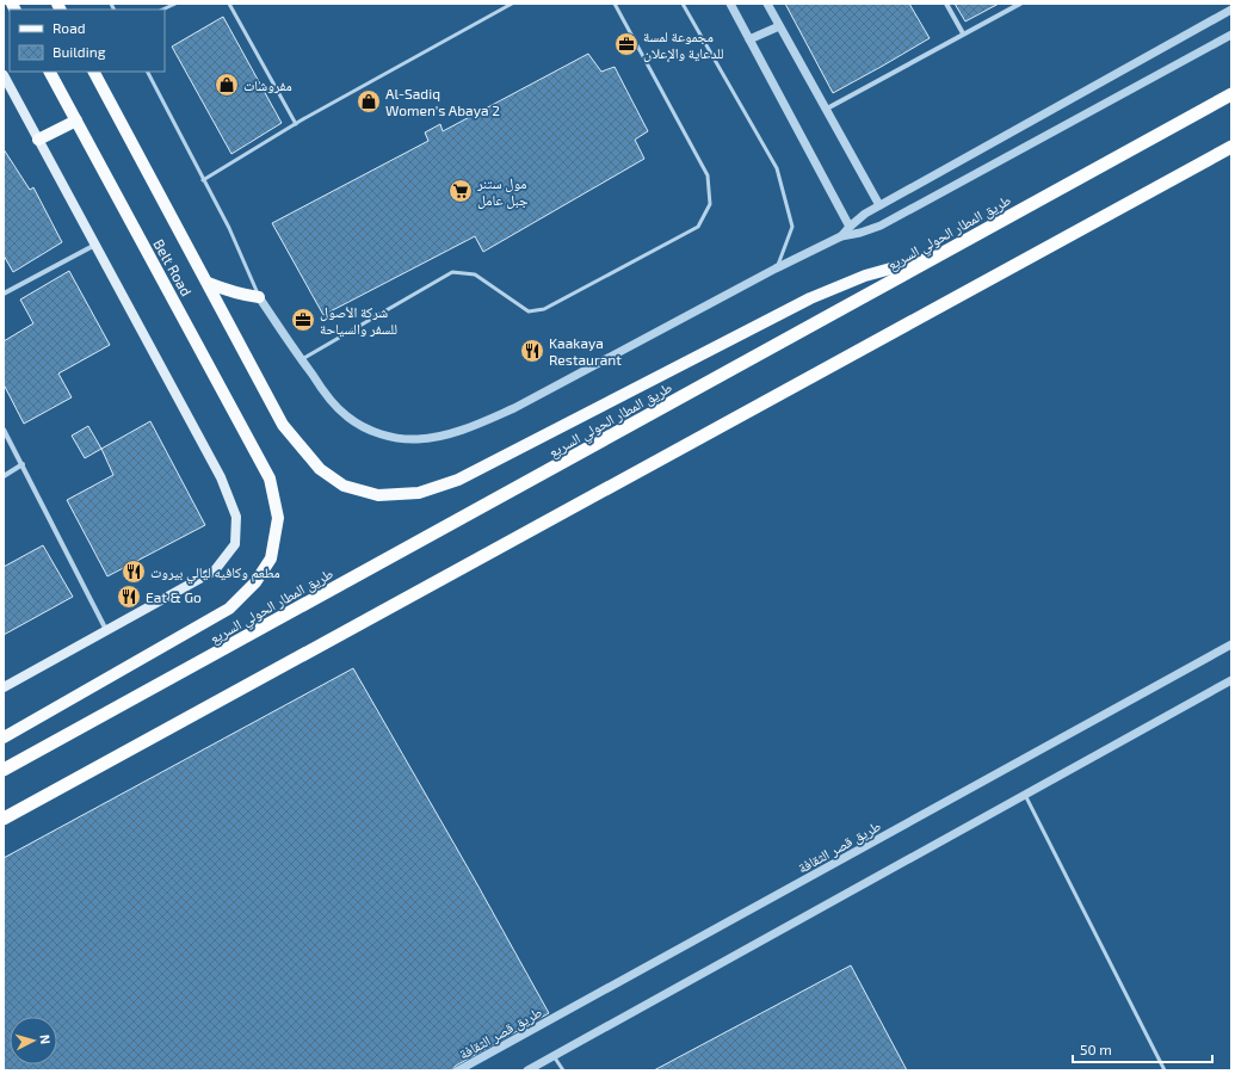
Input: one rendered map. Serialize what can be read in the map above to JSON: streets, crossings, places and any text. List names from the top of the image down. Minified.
{"streets":{"highway":["طريق المطار الحولي السريع"],"main road":["Belt Road"],"street":["طريق قصر الثقافة"]},"crossings":[["طريق المطار الحولي السريع","Belt Road"]],"places":{"office":["مجموعة لمسة للدعاية والإعلان","شركة الأصول للسفر والسياحة"],"shop":["مفروشات","Al-Sadiq Women's Abaya 2"],"supermarket":["مول ستنر جبل عامل"],"restaurant":["Kaakaya Restaurant","مطعم وكافيه ليالي بيروت","Eat & Go"]},"legend":["Road","Building"],"scale_bar":"50 m","north":"right"}
